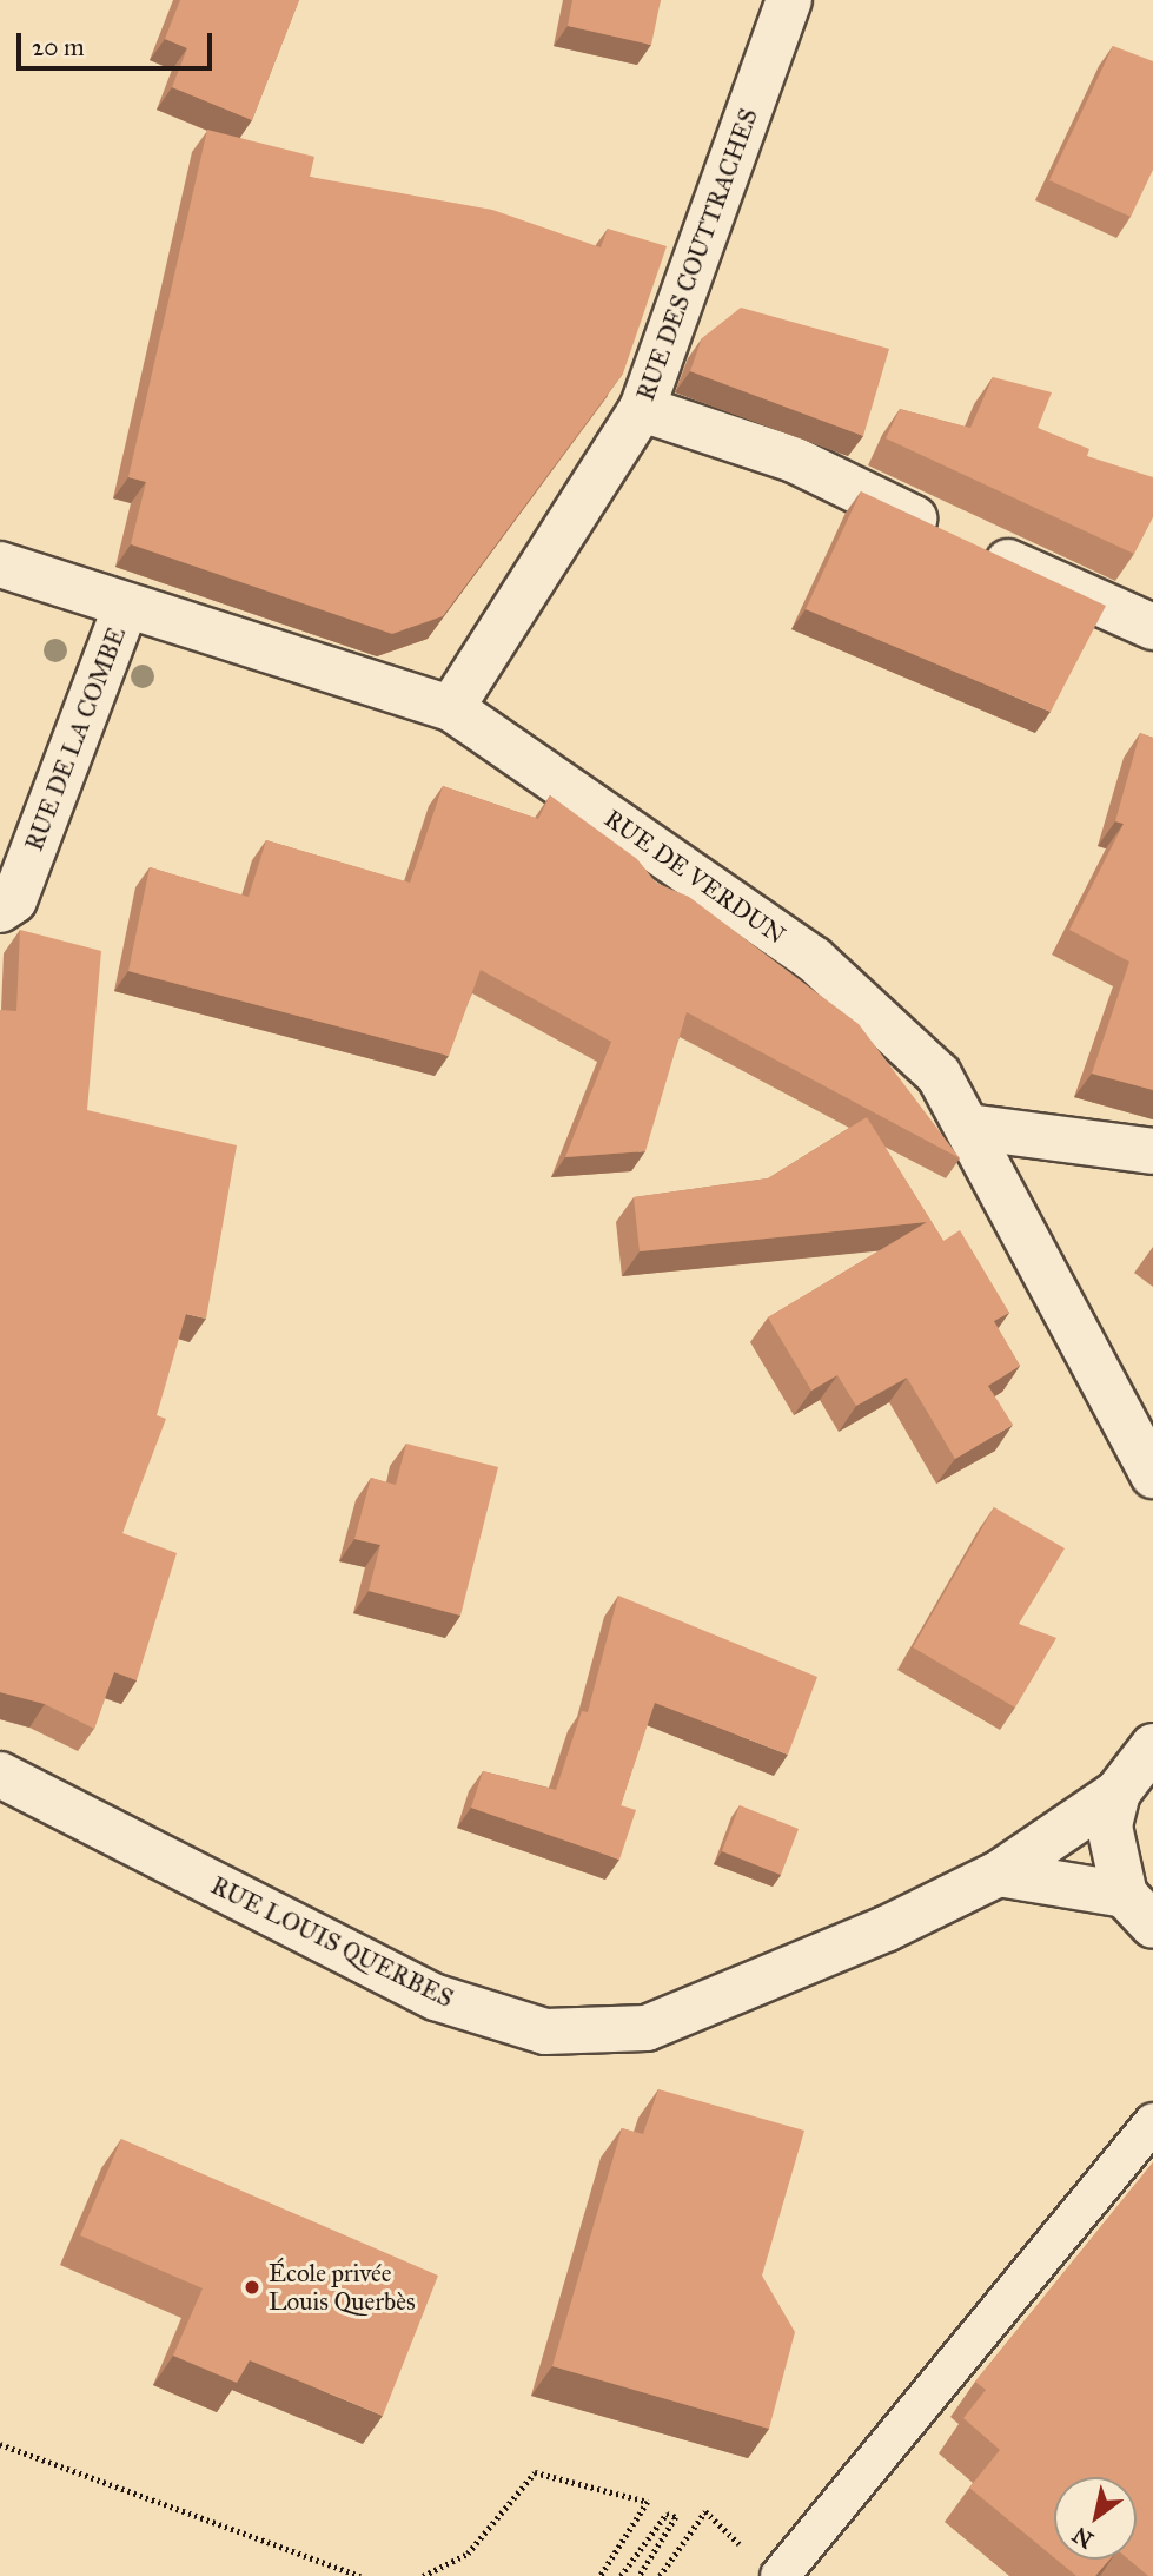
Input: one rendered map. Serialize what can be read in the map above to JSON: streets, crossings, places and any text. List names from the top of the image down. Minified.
{"streets":{"street":["RUE DES COUTTRACHES","RUE DE LA COMBE","RUE DE VERDUN","RUE LOUIS QUERBES"]},"crossings":[["RUE DES COUTTRACHES","RUE DE VERDUN"],["RUE DE LA COMBE","RUE DE VERDUN"]],"places":["École privée Louis Querbès"],"scale_bar":"20 m","north":"bottom left"}
